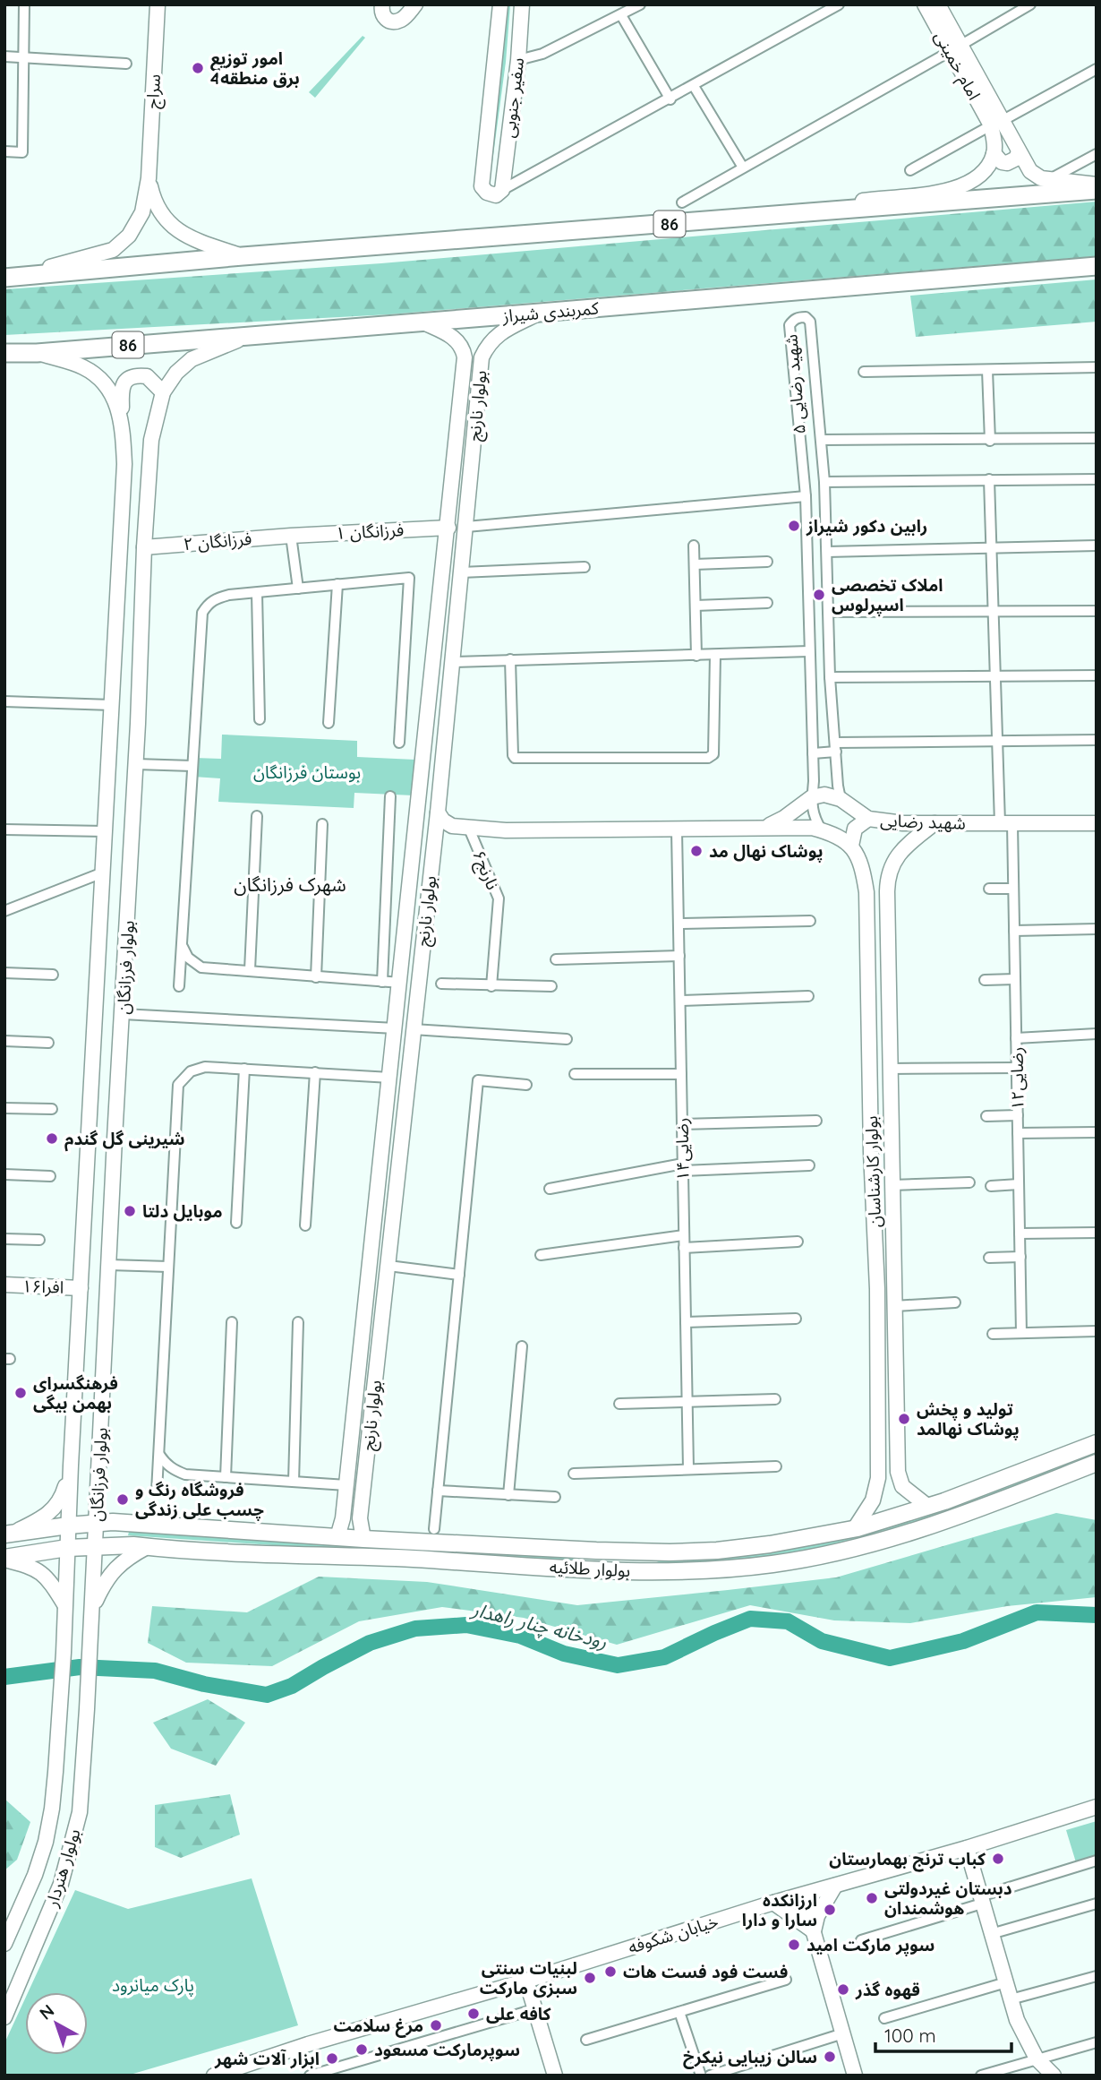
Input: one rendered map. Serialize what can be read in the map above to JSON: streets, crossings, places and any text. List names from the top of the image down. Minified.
{"streets":{"highway":["86","کمربندی شیراز"],"main road":["امام خمینی","سراج","سفیر جنوبی","بولوار نارنج","فرزانگان ۱","فرزانگان ۲","شهید رضایی","نارنج۶","بولوار فرزانگان","بولوار کارشناسان","۱۶افرا","بولوار طلائیه","بولوار هنردار","خیابان شکوفه"],"street":["شهید رضایی ۵","رضایی۱۲","رضایی۱۴"]},"crossings":[["کمربندی شیراز","بولوار نارنج"],["کمربندی شیراز","بولوار فرزانگان"],["شهید رضایی ۵","شهید رضایی"],["بولوار نارنج","فرزانگان ۱"],["بولوار نارنج","نارنج۶"],["بولوار نارنج","بولوار طلائیه"],["فرزانگان ۱","فرزانگان ۲"],["فرزانگان ۲","بولوار فرزانگان"],["شهید رضایی","رضایی۱۲"],["شهید رضایی","بولوار کارشناسان"],["بولوار فرزانگان","۱۶افرا"],["بولوار فرزانگان","بولوار طلائیه"],["بولوار فرزانگان","بولوار هنردار"],["بولوار کارشناسان","بولوار طلائیه"]],"districts":["شهرک فرزانگان"],"water":["رودخانه چنار راهدار"],"parks":["بوستان فرزانگان","پارک میانرود"],"places":["امور توزیع برق منطقه4","رابین دکور شیراز","املاک تخصصی اسپرلوس","پوشاک نهال مد","شیرینی گل گندم","موبایل دلتا","فرهنگسرای بهمن بیگی","تولید و پخش پوشاک نهالمد","فروشگاه رنگ و چسب علی زندگی","کباب ترنج بهمارستان","دبستان غیردولتی هوشمندان","ارزانکده سارا و دارا","سوپر مارکت امید","فست فود فست هات","لبنیات سنتی سبزی مارکت","قهوه گذر","کافه علی","مرغ سلامت","سوپرمارکت مسعود","سالن زیبایی نیکرخ","ابزار آلات شهر"],"scale_bar":"100 m","north":"top left"}
